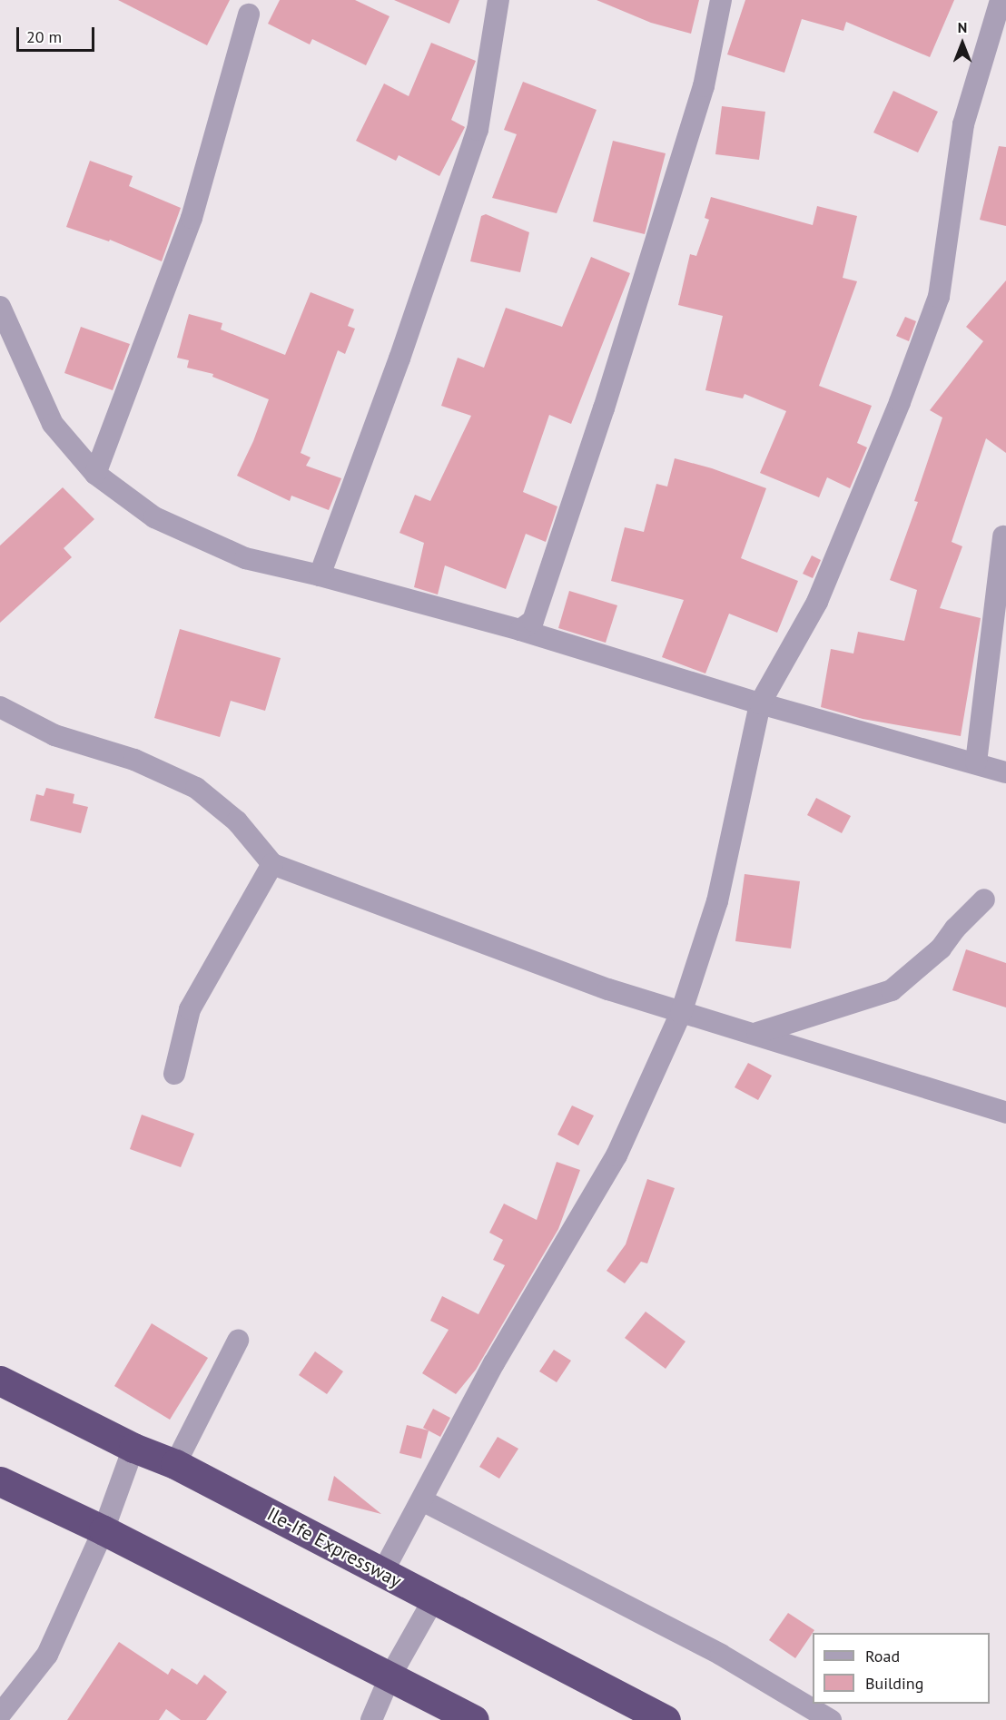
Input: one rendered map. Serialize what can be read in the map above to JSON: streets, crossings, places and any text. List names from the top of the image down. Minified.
{"streets":{"highway":["Ile-Ife Expressway"]},"legend":["Road","Building"],"scale_bar":"20 m","north":"top"}
